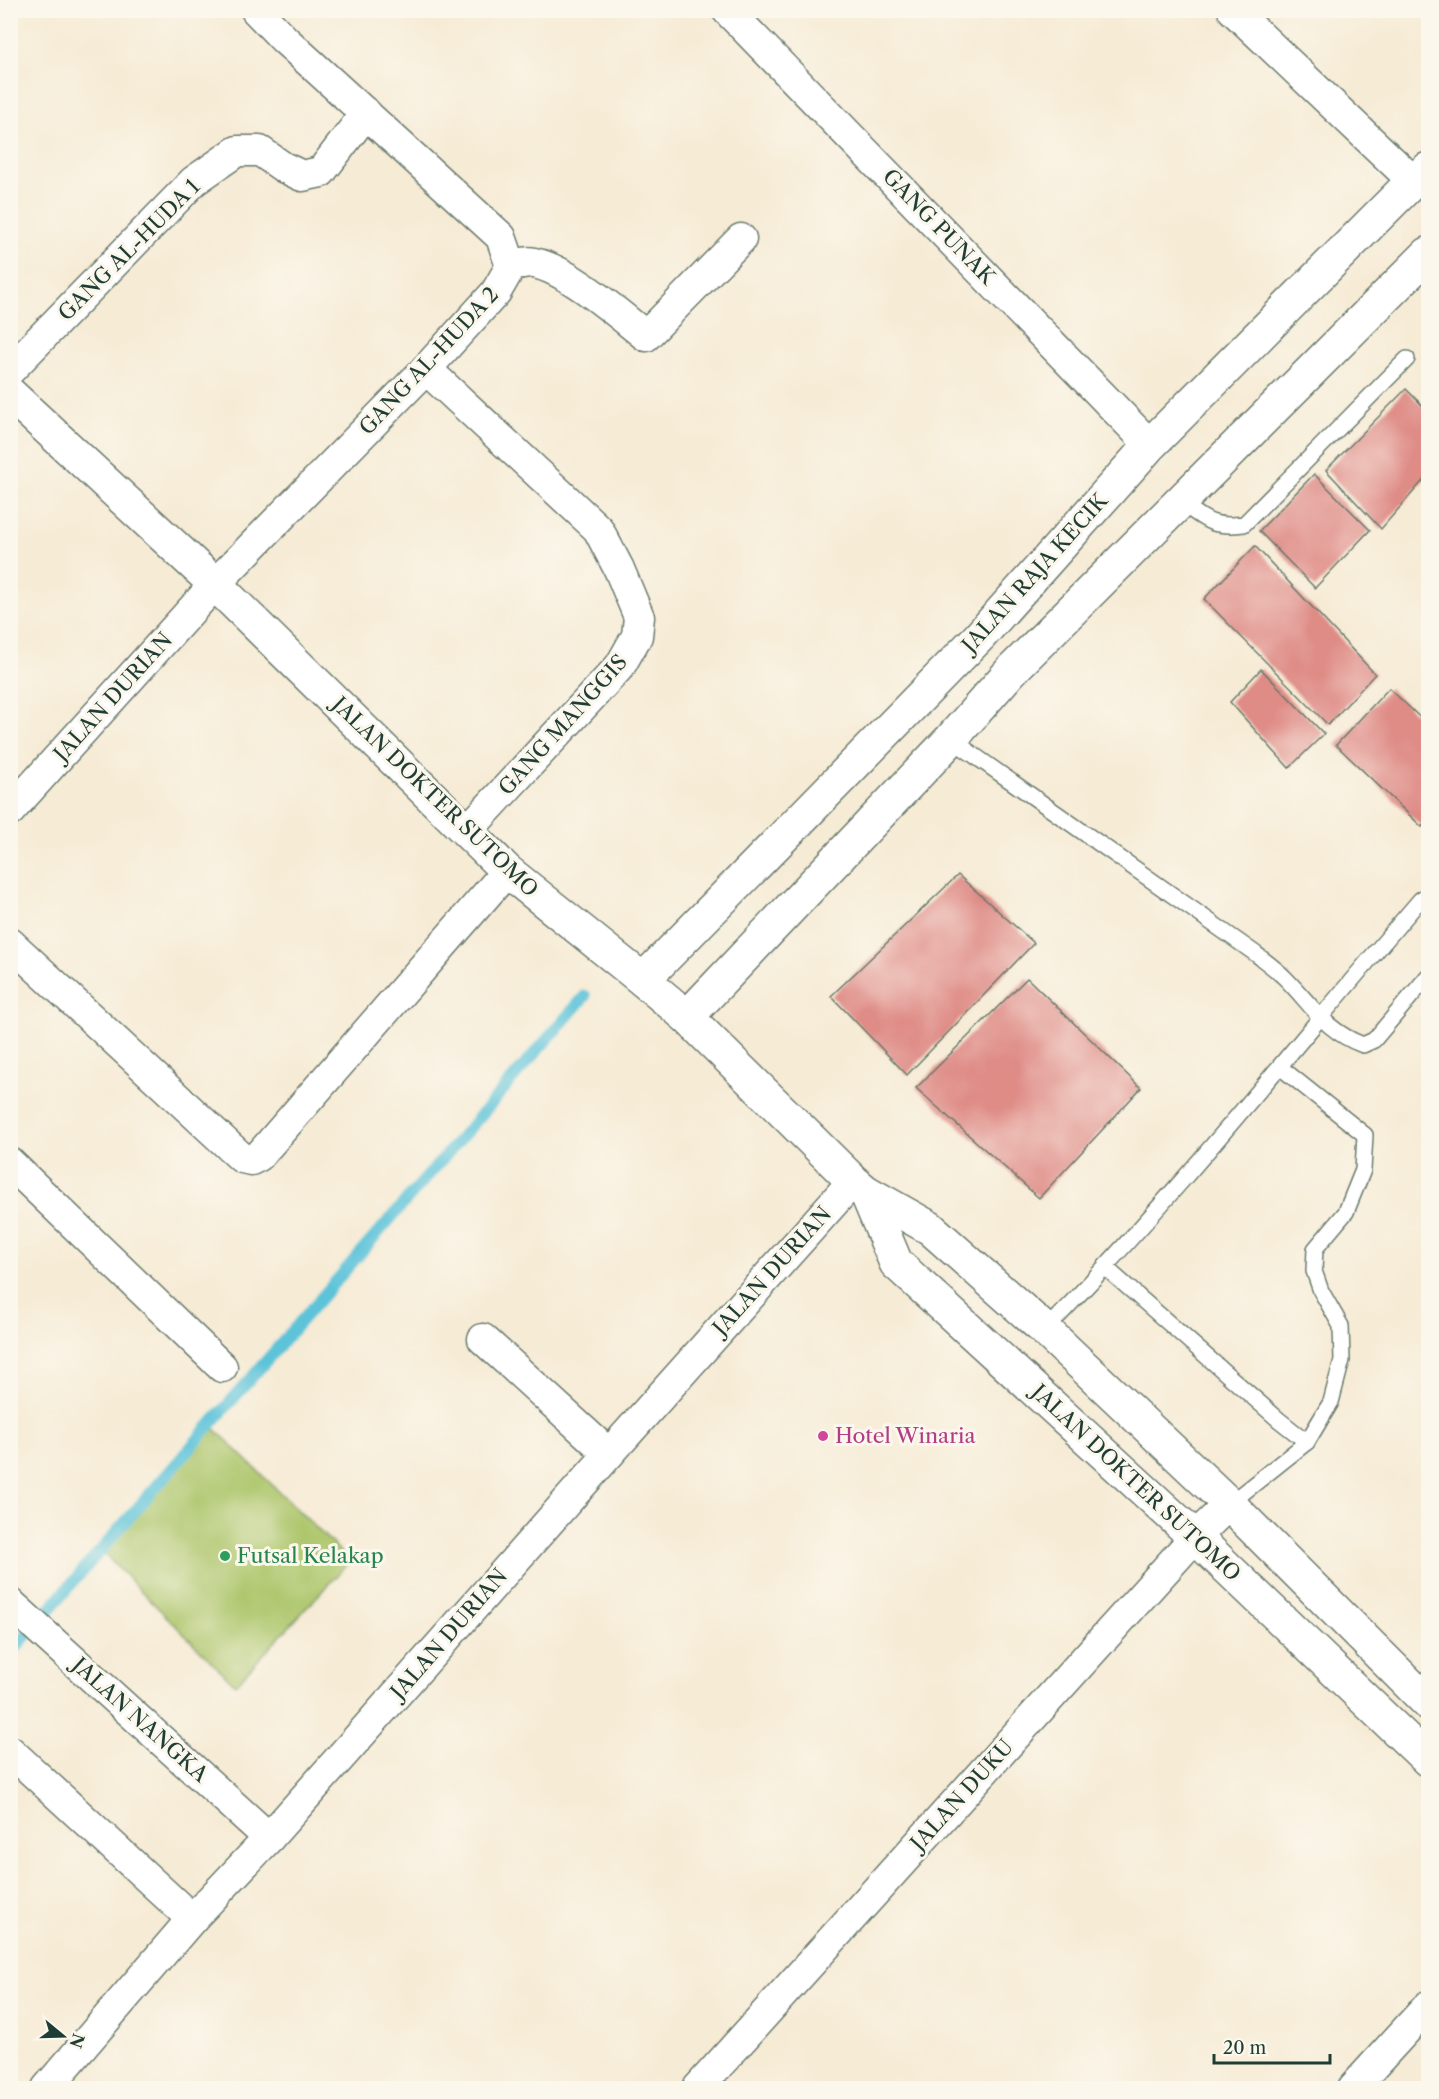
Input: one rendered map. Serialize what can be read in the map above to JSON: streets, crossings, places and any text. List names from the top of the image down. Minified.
{"streets":{"main road":["JALAN RAJA KECIK","JALAN DOKTER SUTOMO"],"street":["GANG PUNAK","GANG AL-HUDA 1","GANG AL-HUDA 2","JALAN DURIAN","GANG MANGGIS","JALAN NANGKA","JALAN DUKU"]},"crossings":[["GANG PUNAK","JALAN RAJA KECIK"],["GANG AL-HUDA 1","GANG AL-HUDA 2"],["GANG AL-HUDA 2","JALAN DURIAN"],["GANG AL-HUDA 2","GANG MANGGIS"],["GANG AL-HUDA 2","JALAN DOKTER SUTOMO"],["JALAN RAJA KECIK","JALAN DOKTER SUTOMO"],["JALAN DURIAN","JALAN DOKTER SUTOMO"],["JALAN DURIAN","JALAN NANGKA"],["GANG MANGGIS","JALAN DOKTER SUTOMO"],["JALAN DOKTER SUTOMO","JALAN DUKU"]],"places":["Hotel Winaria","Futsal Kelakap"],"scale_bar":"20 m","north":"right"}
